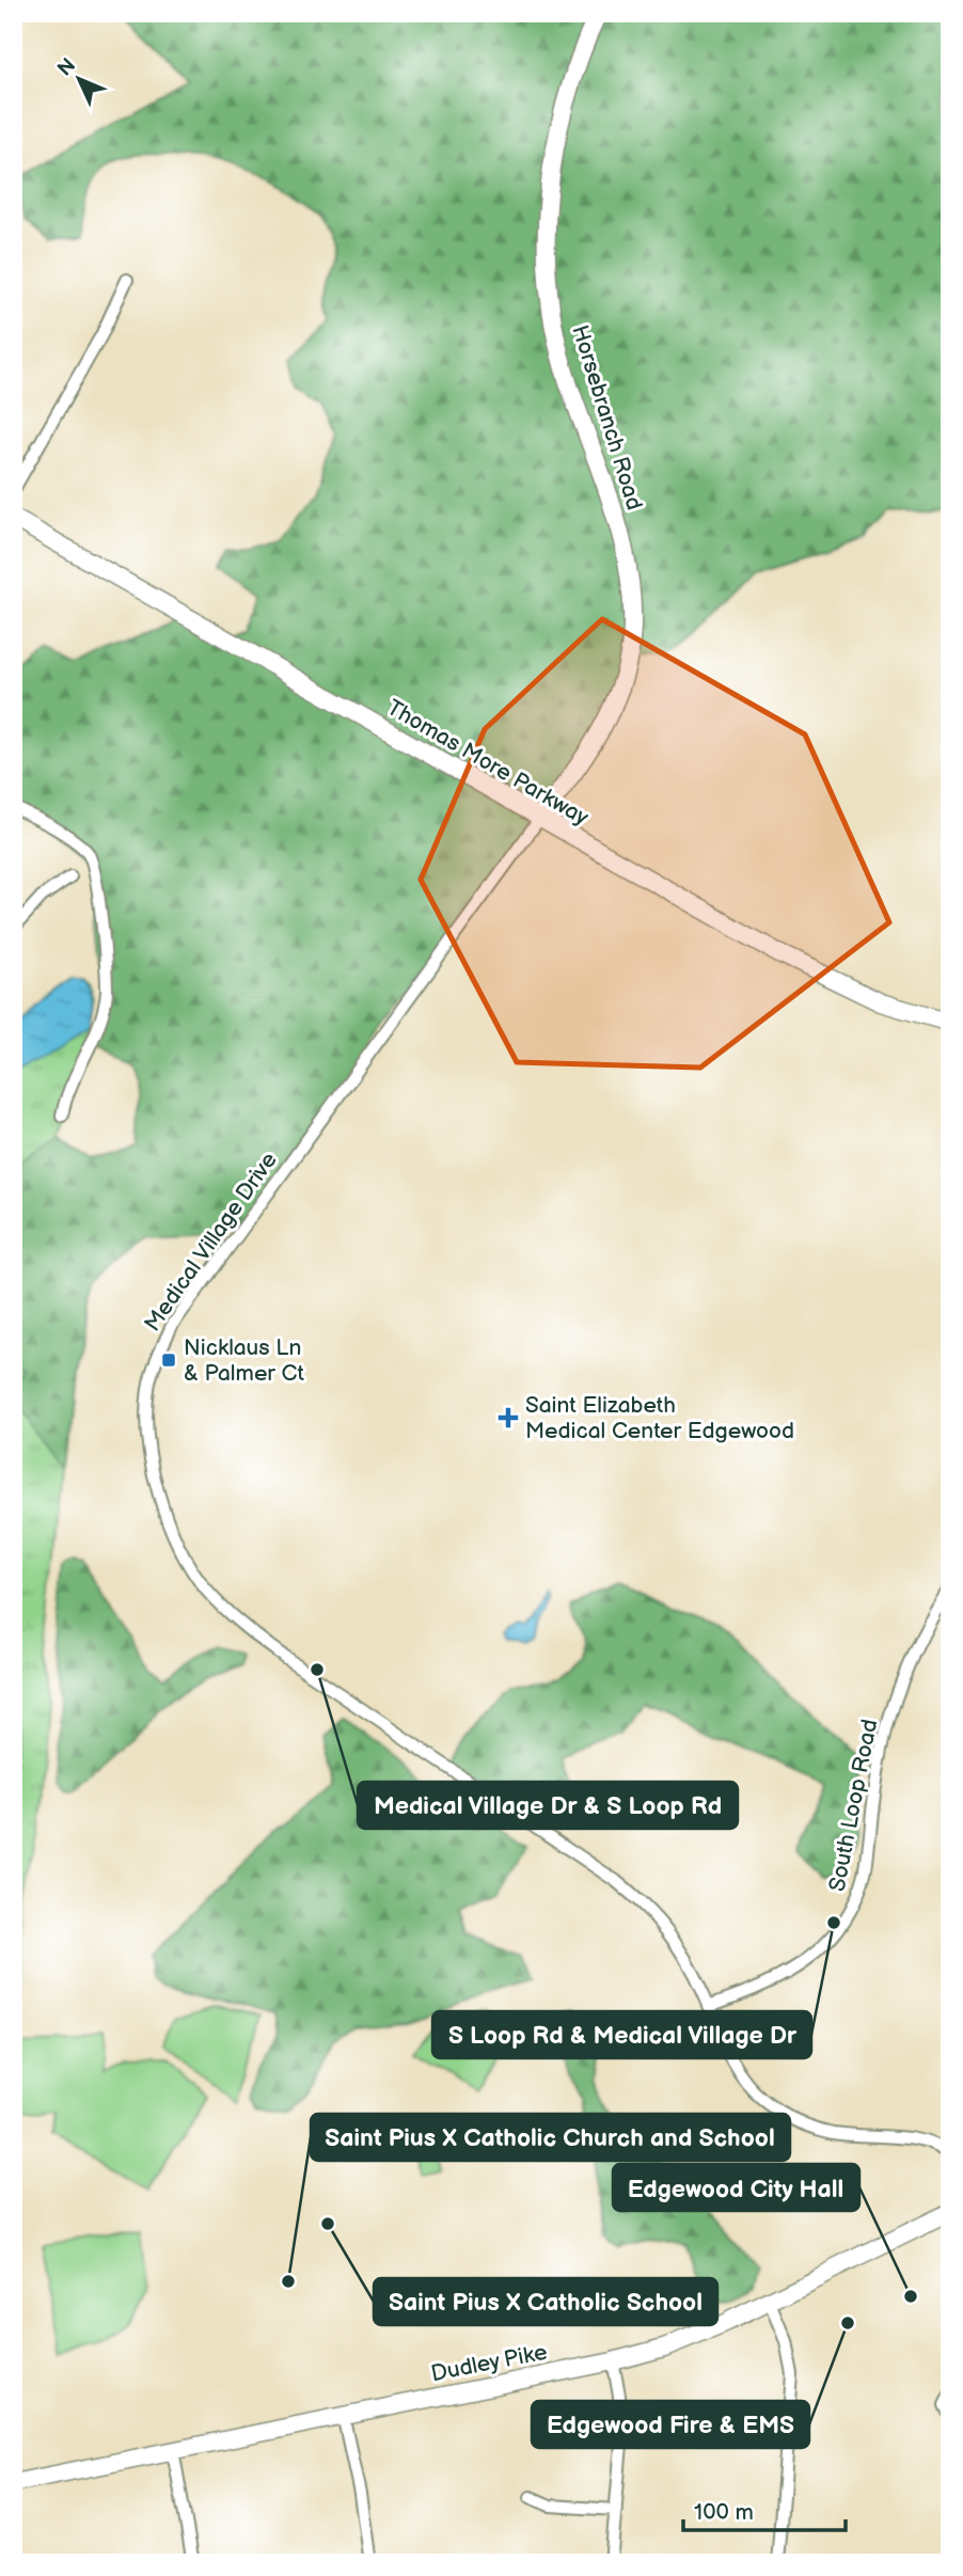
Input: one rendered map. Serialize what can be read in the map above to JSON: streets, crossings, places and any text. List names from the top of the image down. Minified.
{"streets":{"street":["Horsebranch Road","Thomas More Parkway","Medical Village Drive","South Loop Road","Dudley Pike"]},"crossings":[["Horsebranch Road","Thomas More Parkway"],["Horsebranch Road","Medical Village Drive"],["Thomas More Parkway","Medical Village Drive"],["Medical Village Drive","South Loop Road"]],"places":{"transit":["Nicklaus Ln & Palmer Ct"],"health":["Saint Elizabeth Medical Center Edgewood"],"other":["Medical Village Dr & S Loop Rd","S Loop Rd & Medical Village Dr","Saint Pius X Catholic School","Saint Pius X Catholic Church and School","Edgewood City Hall","Edgewood Fire & EMS"]},"scale_bar":"100 m","north":"top left"}
